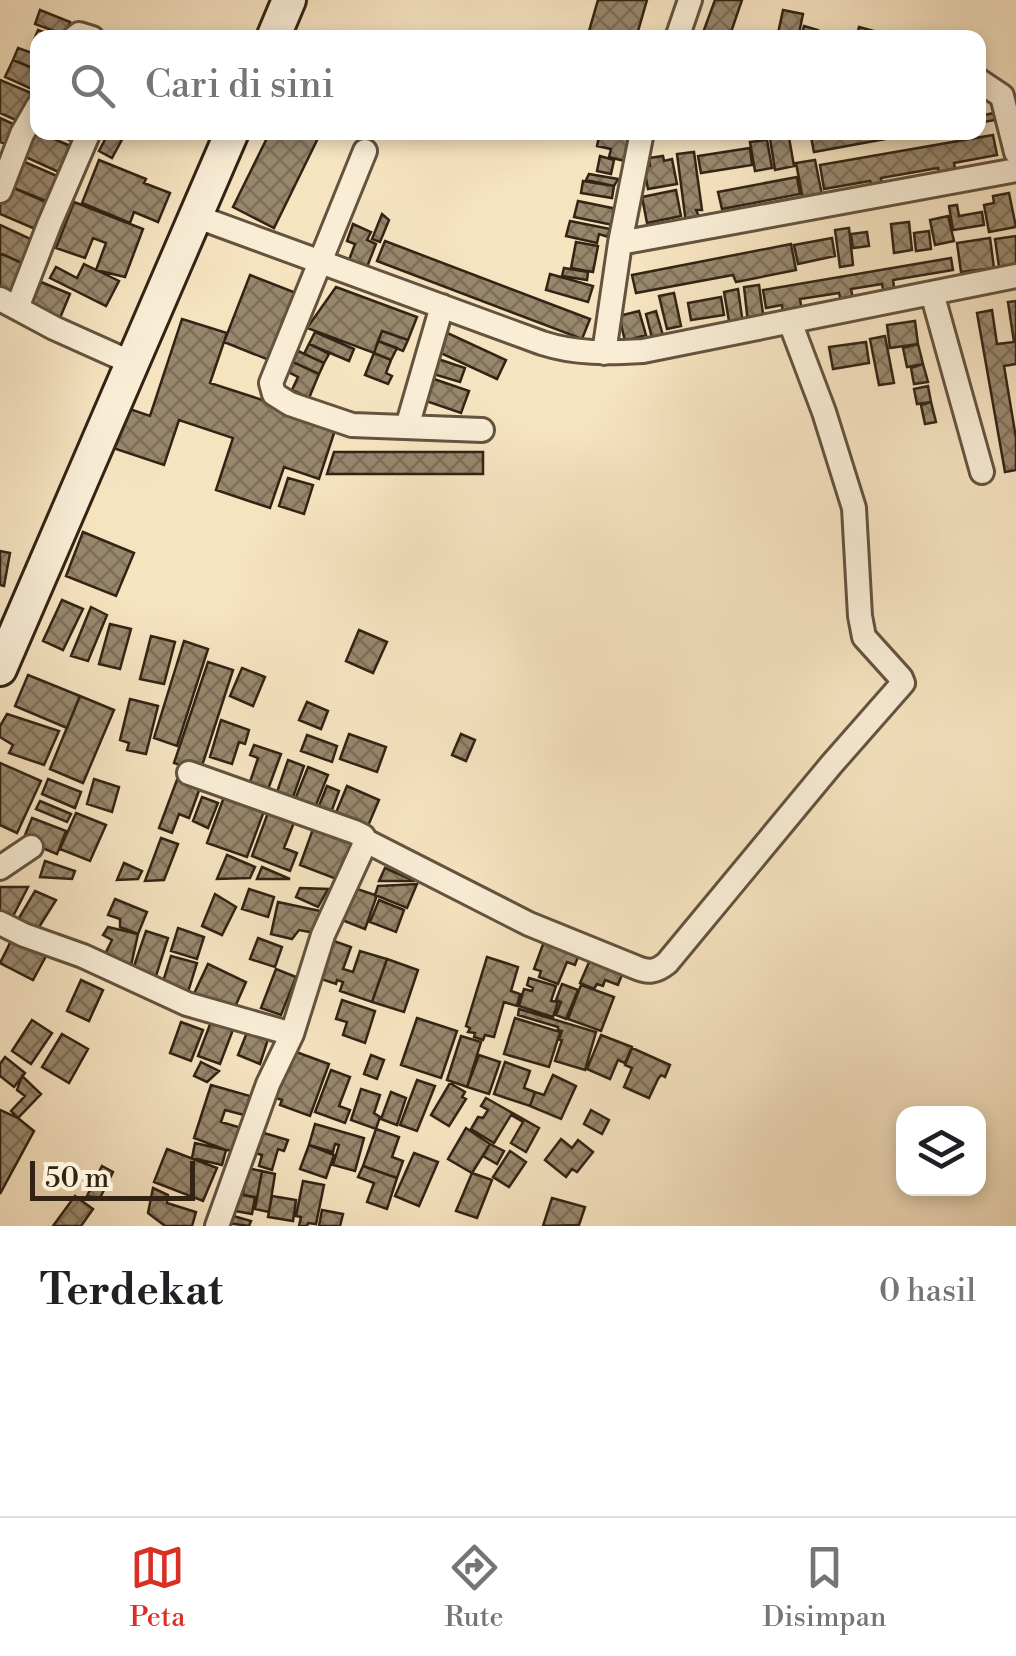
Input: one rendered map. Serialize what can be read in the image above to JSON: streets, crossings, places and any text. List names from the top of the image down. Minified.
{"scale_bar":"50 m","page":{"search":"Cari di sini","scale":"50 m","heading":["Terdekat","0 hasil"],"nav":["Peta","Rute","Disimpan"]}}
